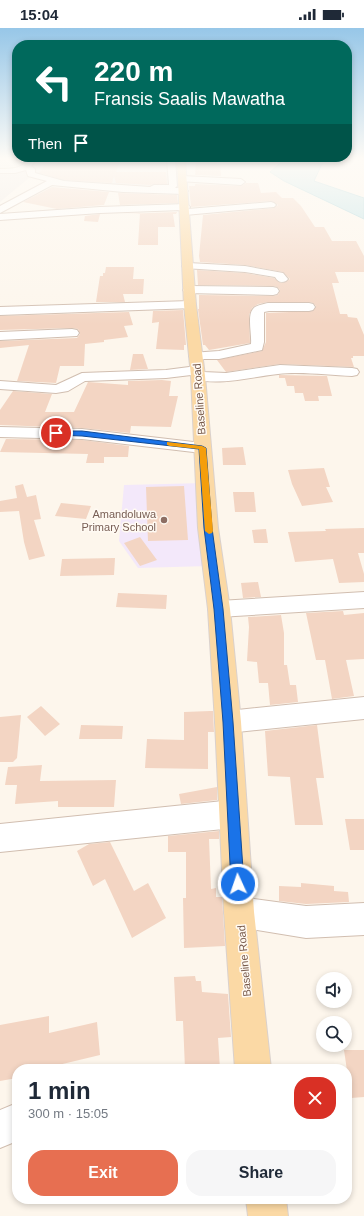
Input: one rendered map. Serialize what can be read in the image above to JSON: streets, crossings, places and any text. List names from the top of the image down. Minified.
{"streets":{"main road":["Baseline Road"]},"places":["Amandoluwa Primary School"],"page":{"status":"15:04","turn":["220 m","Fransis Saalis Mawatha"],"then":"Then","heading":["1 min","300 m · 15:05"],"buttons":["Exit","Share"]}}
